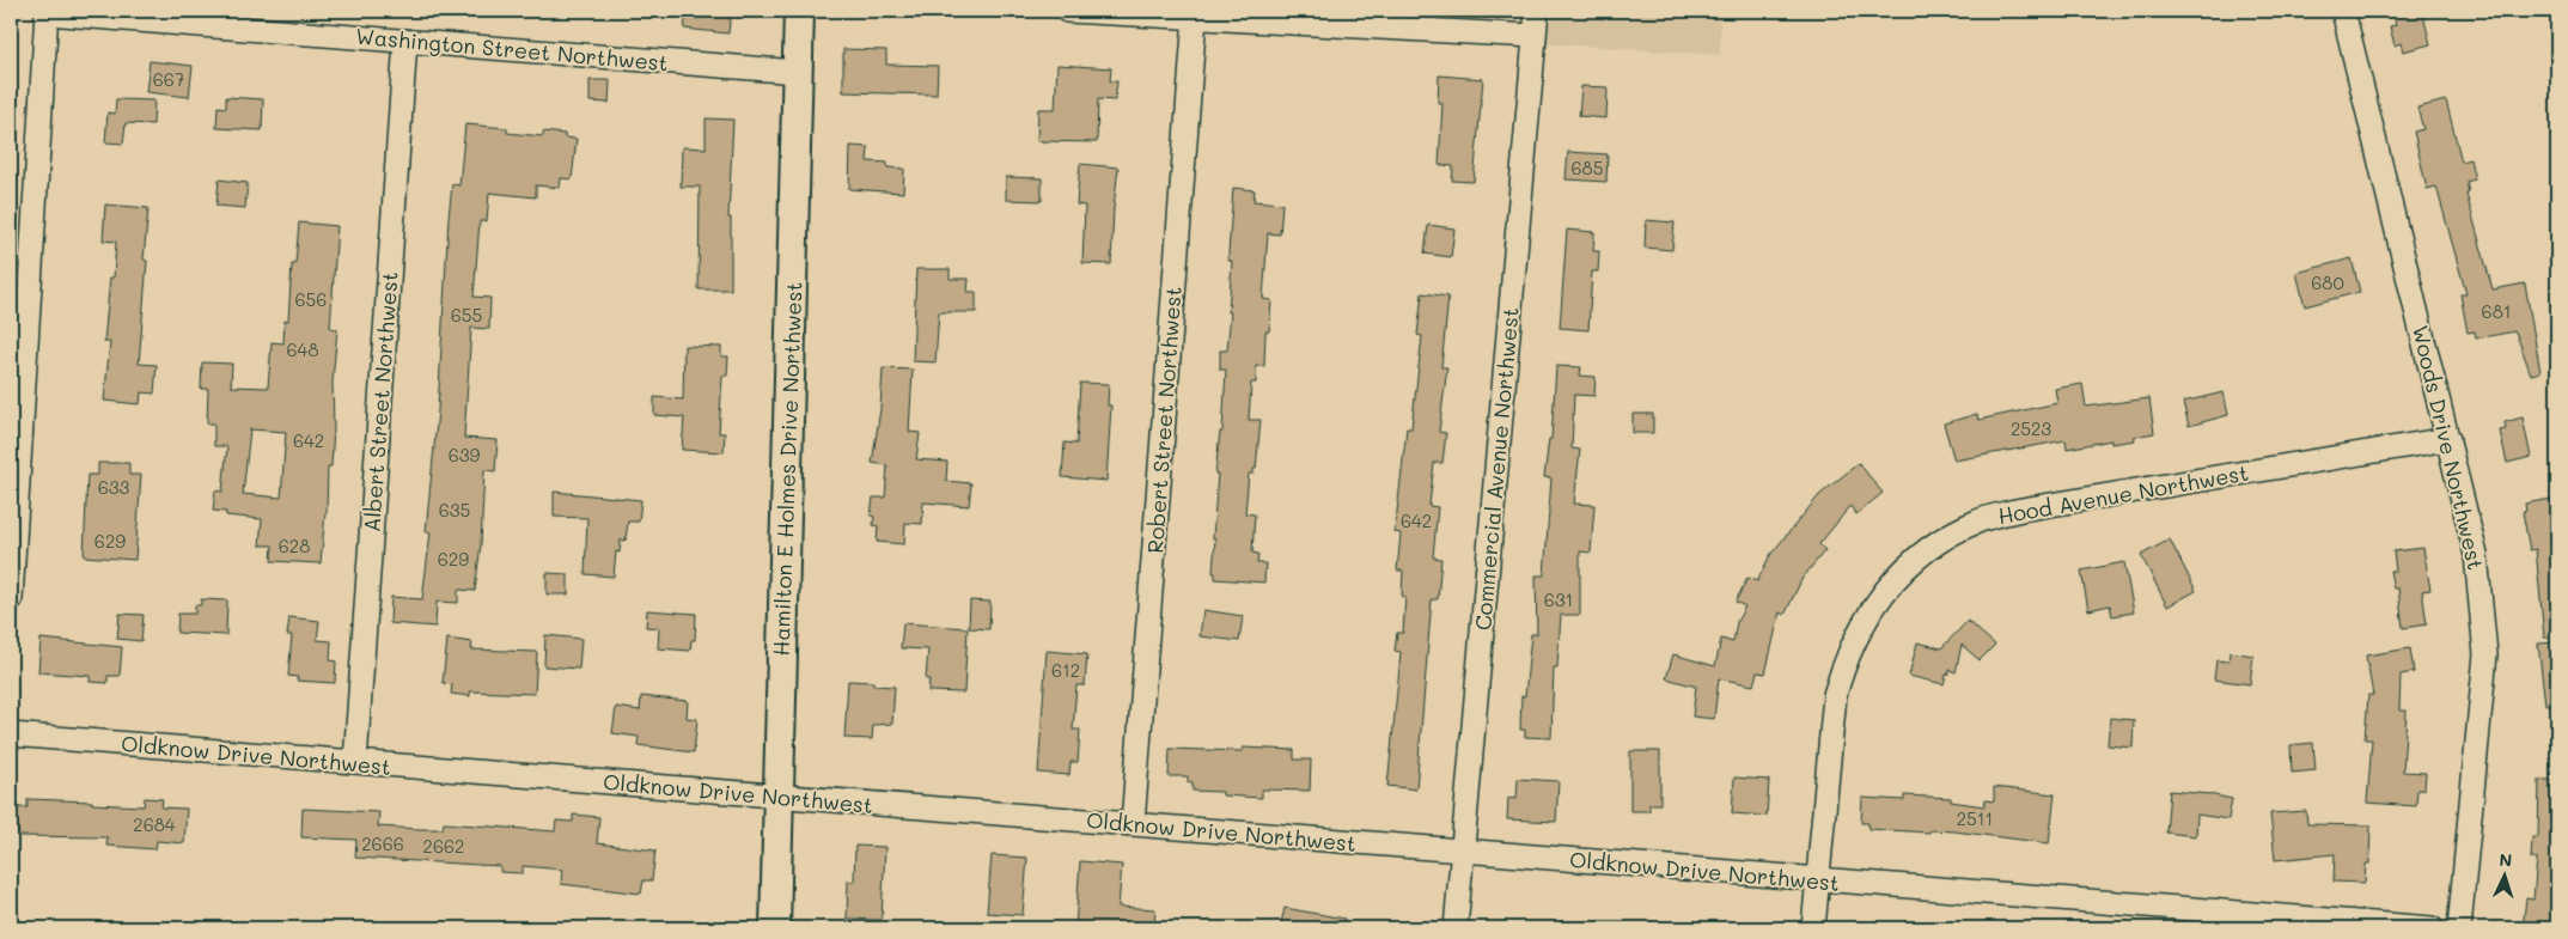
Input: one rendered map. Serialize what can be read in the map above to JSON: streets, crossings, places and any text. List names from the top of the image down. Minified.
{"streets":{"main road":["Hamilton E Holmes Drive Northwest"],"street":["Washington Street Northwest","Albert Street Northwest","Robert Street Northwest","Woods Drive Northwest","Commercial Avenue Northwest","Hood Avenue Northwest","Oldknow Drive Northwest"]},"crossings":[["Washington Street Northwest","Albert Street Northwest"],["Washington Street Northwest","Hamilton E Holmes Drive Northwest"],["Albert Street Northwest","Oldknow Drive Northwest"],["Robert Street Northwest","Oldknow Drive Northwest"],["Woods Drive Northwest","Hood Avenue Northwest"],["Hamilton E Holmes Drive Northwest","Oldknow Drive Northwest"],["Commercial Avenue Northwest","Oldknow Drive Northwest"],["Hood Avenue Northwest","Oldknow Drive Northwest"]],"house_numbers":["667","685","680","656","681","655","648","2523","642","639","633","635","642","629","628","629","631","612","2511","2684","2666","2662"],"north":"top"}
